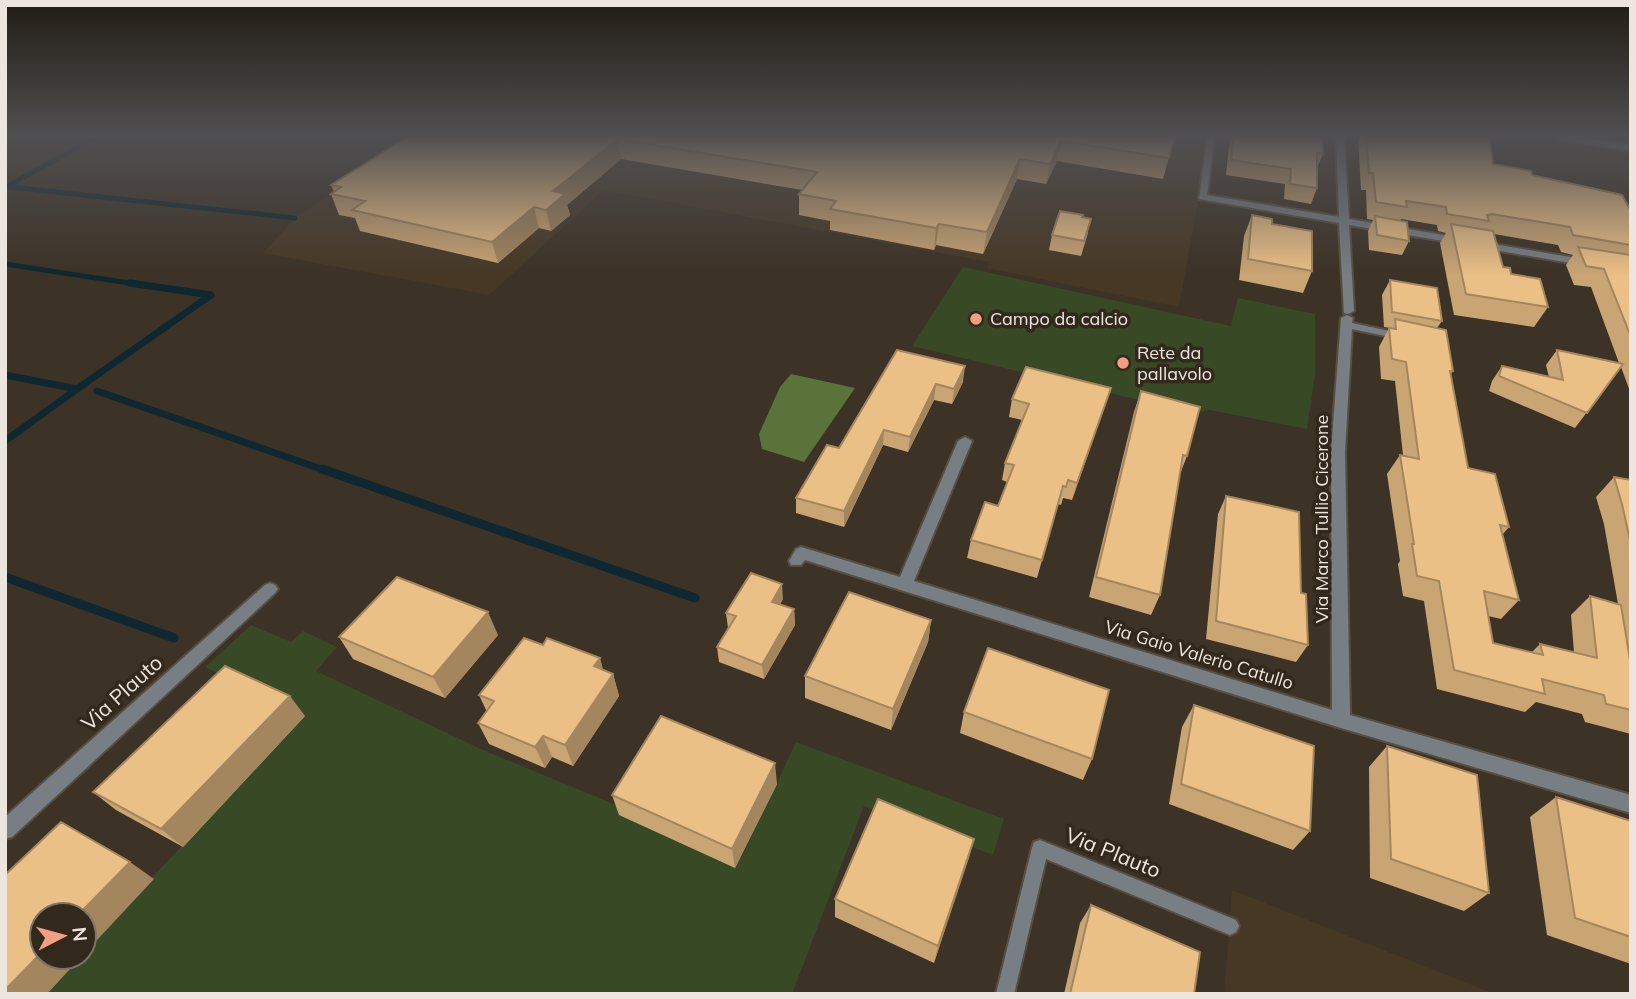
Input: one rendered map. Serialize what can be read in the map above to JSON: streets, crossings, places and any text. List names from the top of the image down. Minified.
{"streets":{"street":["Via Marco Tullio Cicerone","Via Gaio Valerio Catullo","Via Plauto"]},"crossings":[["Via Marco Tullio Cicerone","Via Gaio Valerio Catullo"]],"places":["Campo da calcio","Rete da pallavolo"],"north":"right"}
